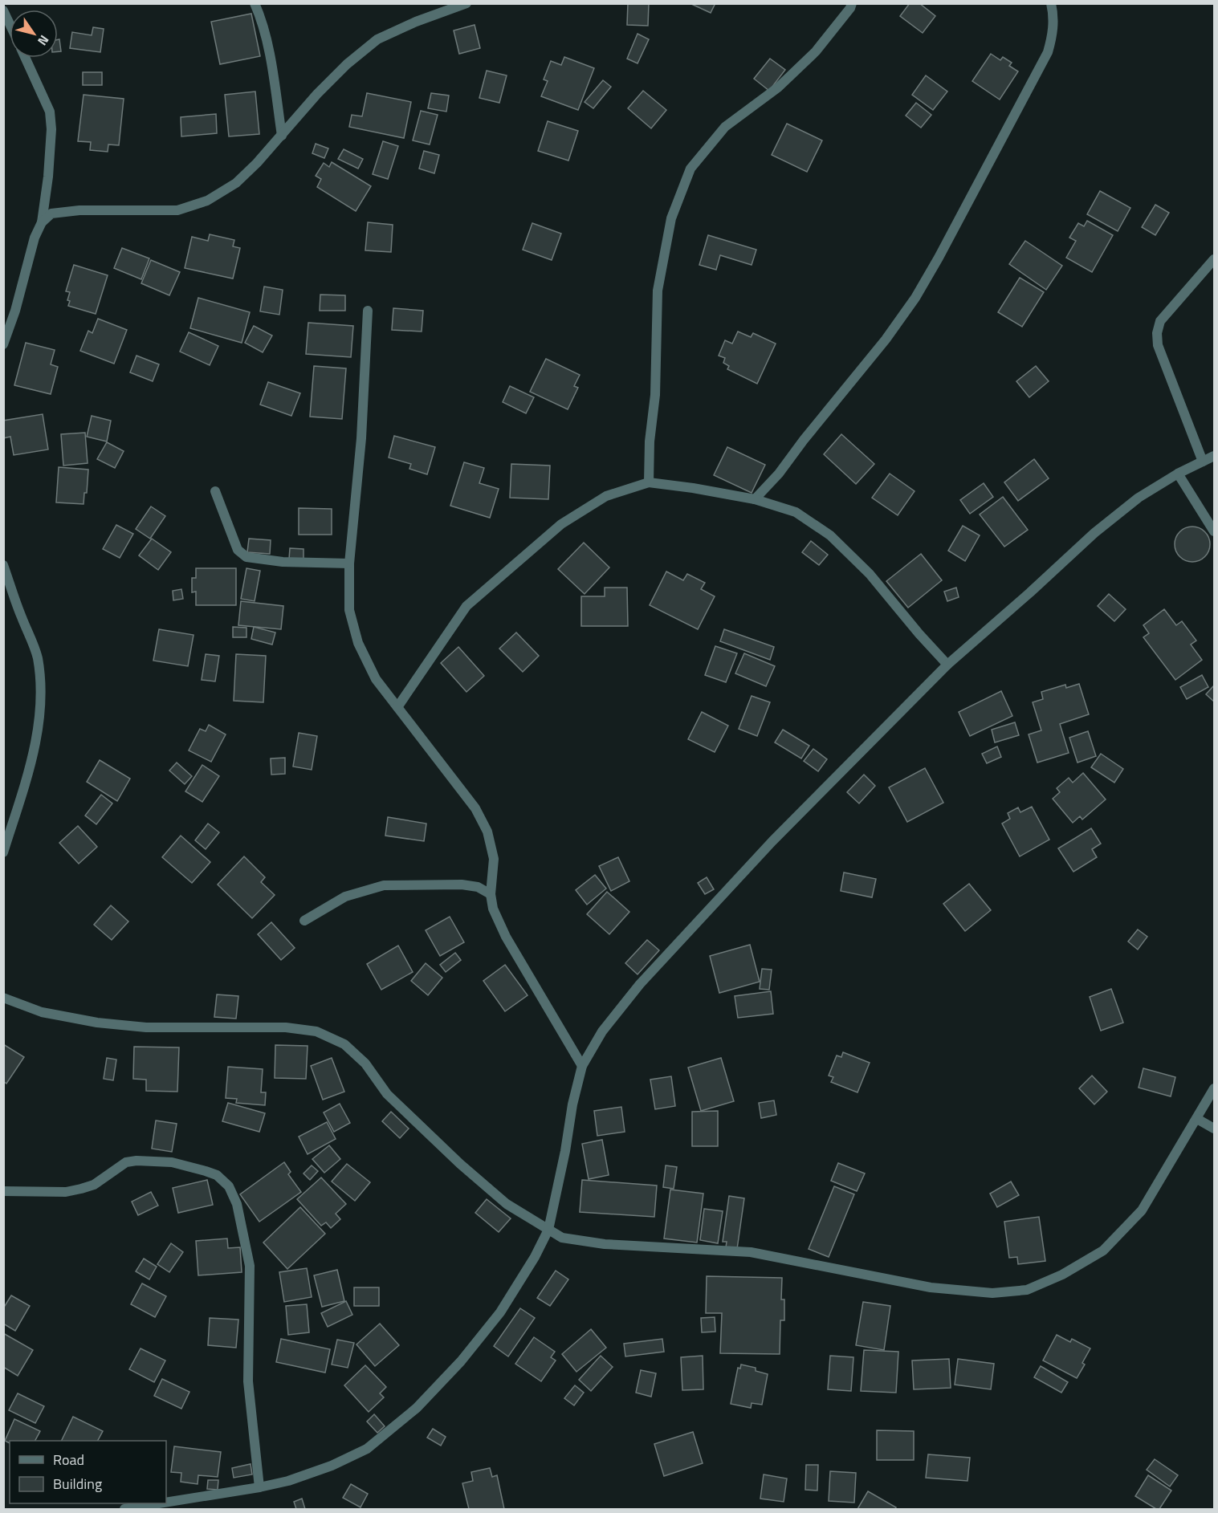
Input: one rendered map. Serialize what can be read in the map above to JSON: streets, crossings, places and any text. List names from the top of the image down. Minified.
{"legend":["Road","Building"],"north":"bottom right"}
